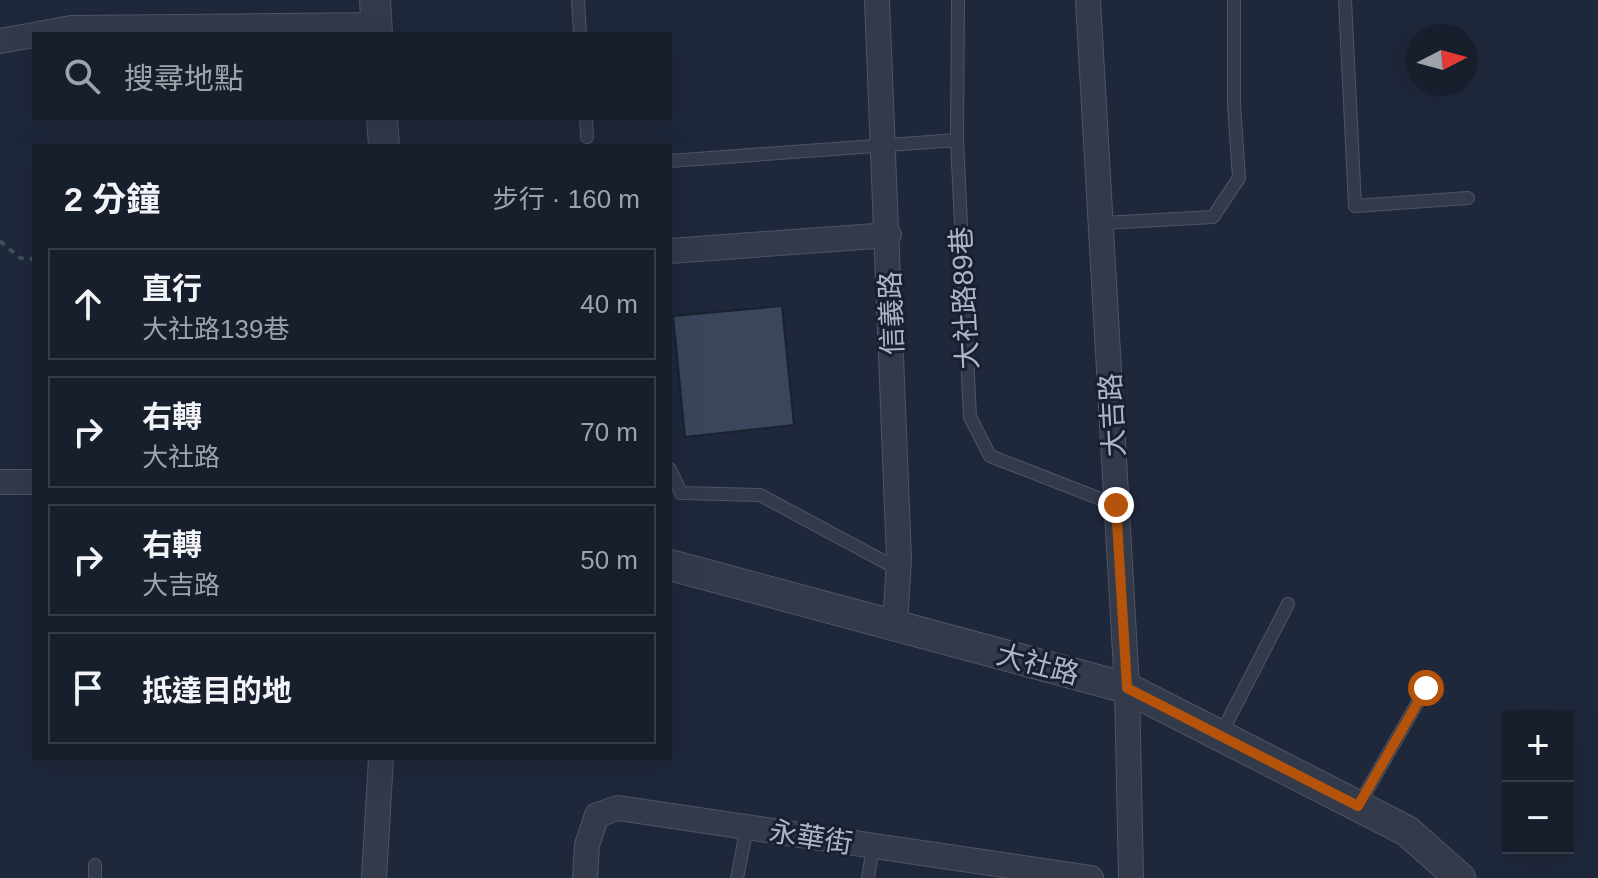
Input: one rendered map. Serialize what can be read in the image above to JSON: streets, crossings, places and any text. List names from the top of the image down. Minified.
{"streets":{"street":["信義路","大吉路","大社路","永華街"],"lane":["大社路89巷"]},"crossings":[["大社路89巷","大吉路"],["信義路","大社路"],["大吉路","大社路"]],"north":"right","page":{"search":"搜尋地點","heading":["2 分鐘","步行 · 160 m"],"list":[["直行","大社路139巷","40 m"],["右轉","大社路","70 m"],["右轉","大吉路","50 m"],"抵達目的地"],"map_buttons":["+","−"]}}
